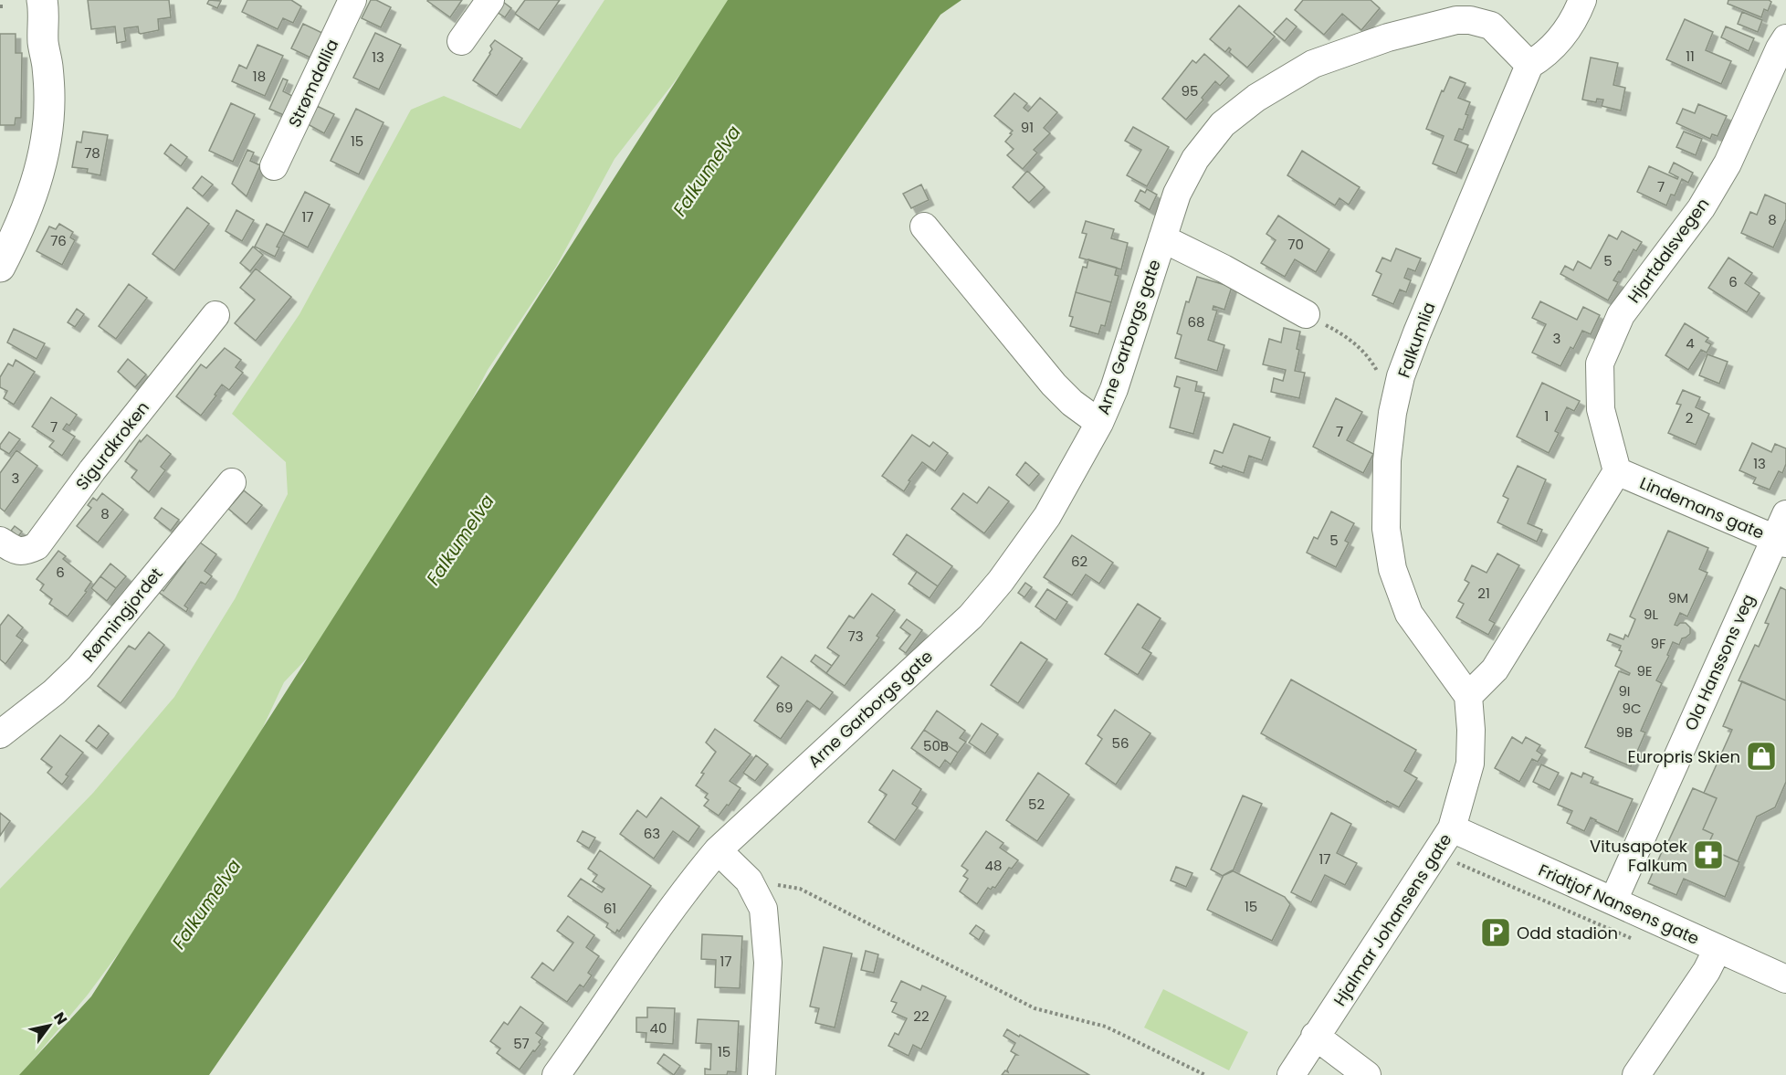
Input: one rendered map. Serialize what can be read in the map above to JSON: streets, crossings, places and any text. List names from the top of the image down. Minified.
{"streets":{"street":["Strømdallia","Hjartdalsvegen","Arne Garborgs gate","Falkumlia","Sigurdkroken","Lindemans gate","Rønningjordet","Ola Hanssons veg","Fridtjof Nansens gate","Hjalmar Johansens gate"]},"crossings":[["Hjartdalsvegen","Lindemans gate"],["Arne Garborgs gate","Falkumlia"],["Falkumlia","Hjalmar Johansens gate"],["Lindemans gate","Ola Hanssons veg"],["Ola Hanssons veg","Fridtjof Nansens gate"],["Fridtjof Nansens gate","Hjalmar Johansens gate"]],"water":["Falkumelva"],"places":{"shop":["Europris Skien"],"pharmacy":["Vitusapotek Falkum"],"parking":["Odd stadion"]},"house_numbers":["11","13","18","95","91","15","78","7","17","8","76","70","5","6","68","3","4","1","2","7","7","13","3","8","5","62","6","21","9M","9L","73","9F","9E","9I","69","9C","9B","56","50B","52","63","17","48","15","61","17","22","40","57","15"],"north":"top right"}
